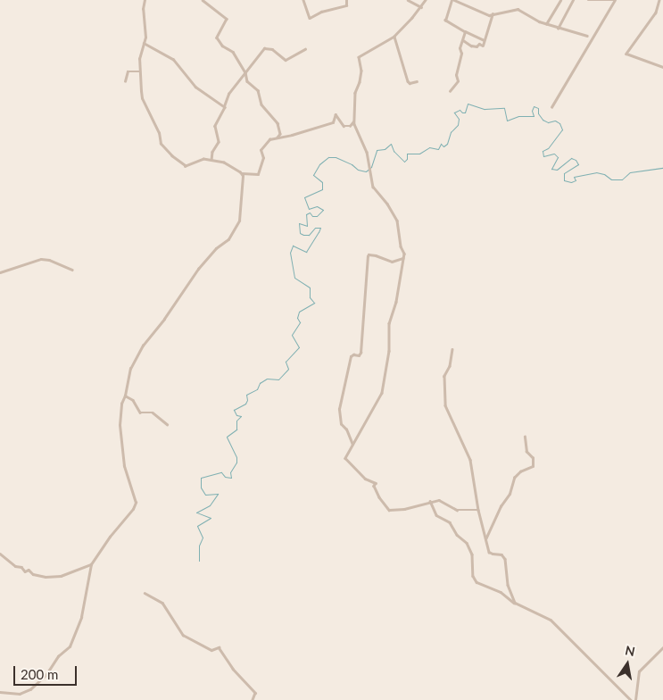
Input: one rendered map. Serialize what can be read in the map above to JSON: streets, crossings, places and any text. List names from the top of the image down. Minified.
{"scale_bar":"200 m","north":"top"}
